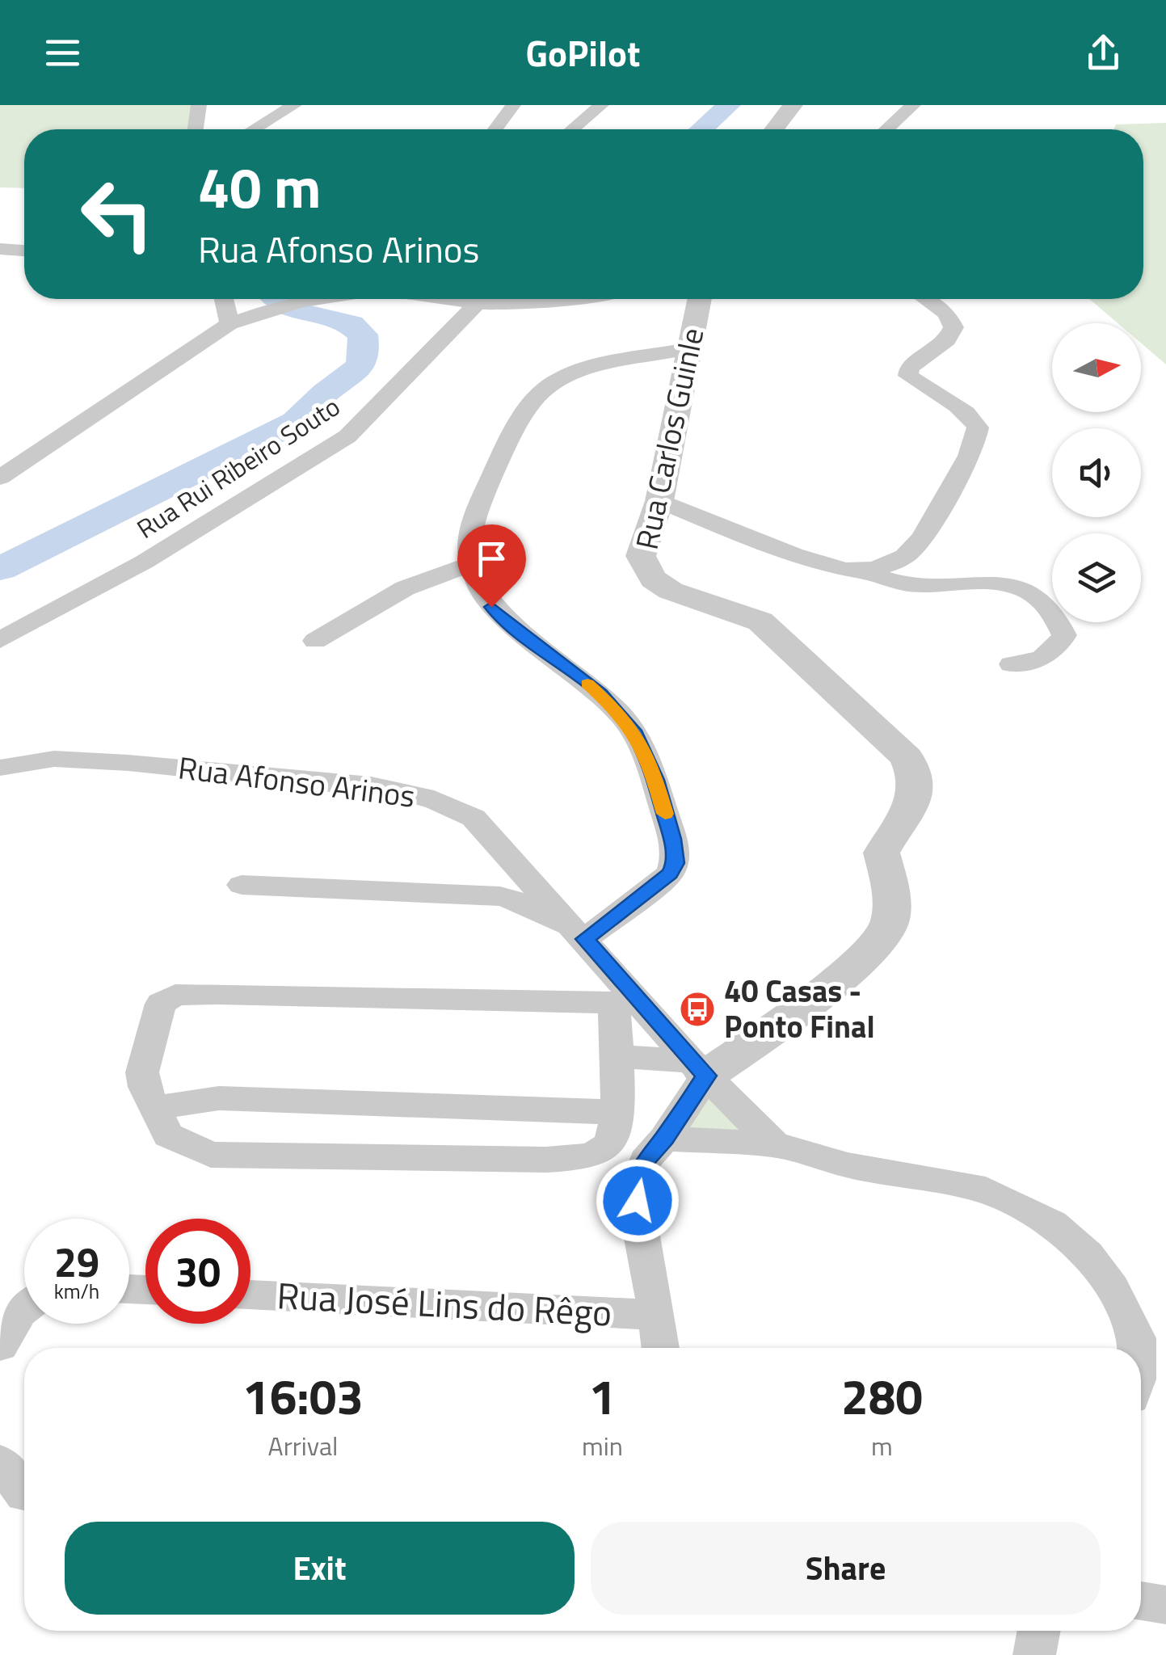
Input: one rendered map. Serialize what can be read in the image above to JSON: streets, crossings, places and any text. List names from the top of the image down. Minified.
{"streets":{"street":["Rua Carlos Guinle","Rua Rui Ribeiro Souto","Rua Afonso Arinos","Rua José Lins do Rêgo"]},"crossings":[["Rua Carlos Guinle","Rua Afonso Arinos"]],"places":{"bus stop":["40 Casas - Ponto Final"]},"north":"right","page":{"header":"GoPilot","turn":["40 m","Rua Afonso Arinos"],"speed":"29 km/h","limit":"30","eta":["16:03","Arrival","1","min","280","m"],"buttons":["Exit","Share"]}}
